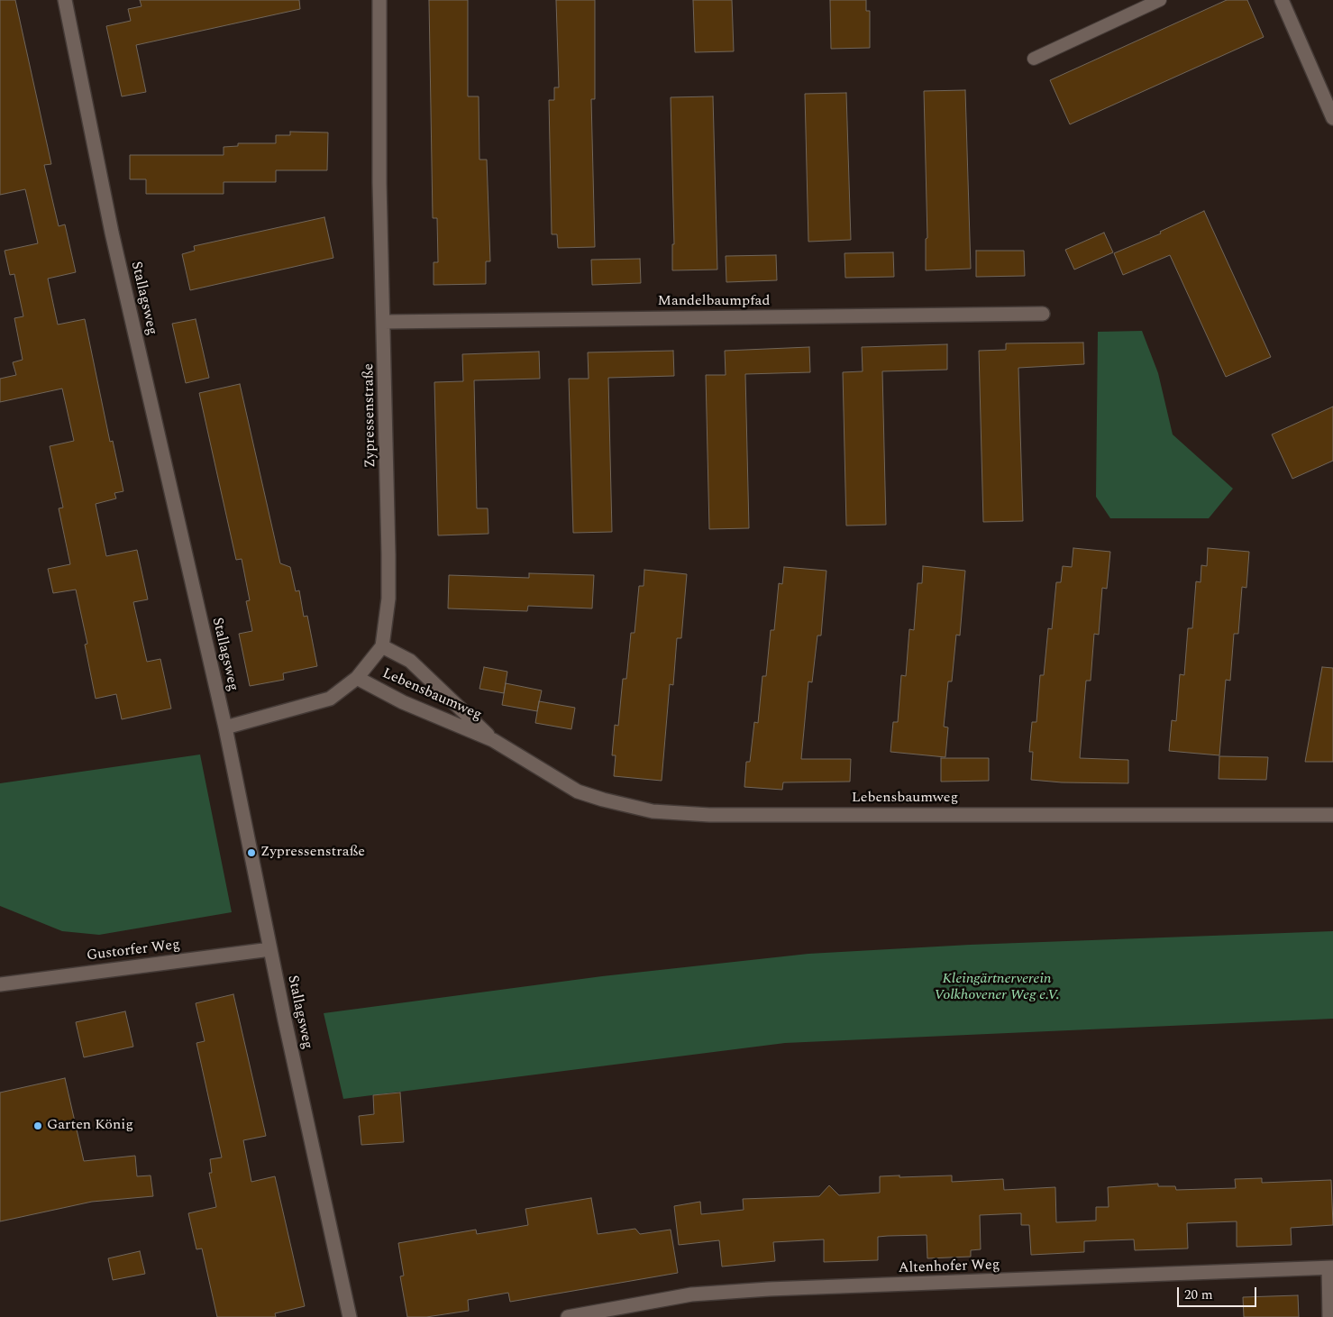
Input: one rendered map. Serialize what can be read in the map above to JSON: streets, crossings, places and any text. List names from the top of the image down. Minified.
{"streets":{"street":["Stallagsweg","Mandelbaumpfad","Zypressenstraße","Lebensbaumweg","Gustorfer Weg","Altenhofer Weg"]},"crossings":[["Stallagsweg","Gustorfer Weg"],["Mandelbaumpfad","Zypressenstraße"],["Zypressenstraße","Lebensbaumweg"]],"parks":["Kleingärtnerverein Volkhovener Weg e.V."],"places":["Zypressenstraße","Garten König"],"scale_bar":"20 m"}
